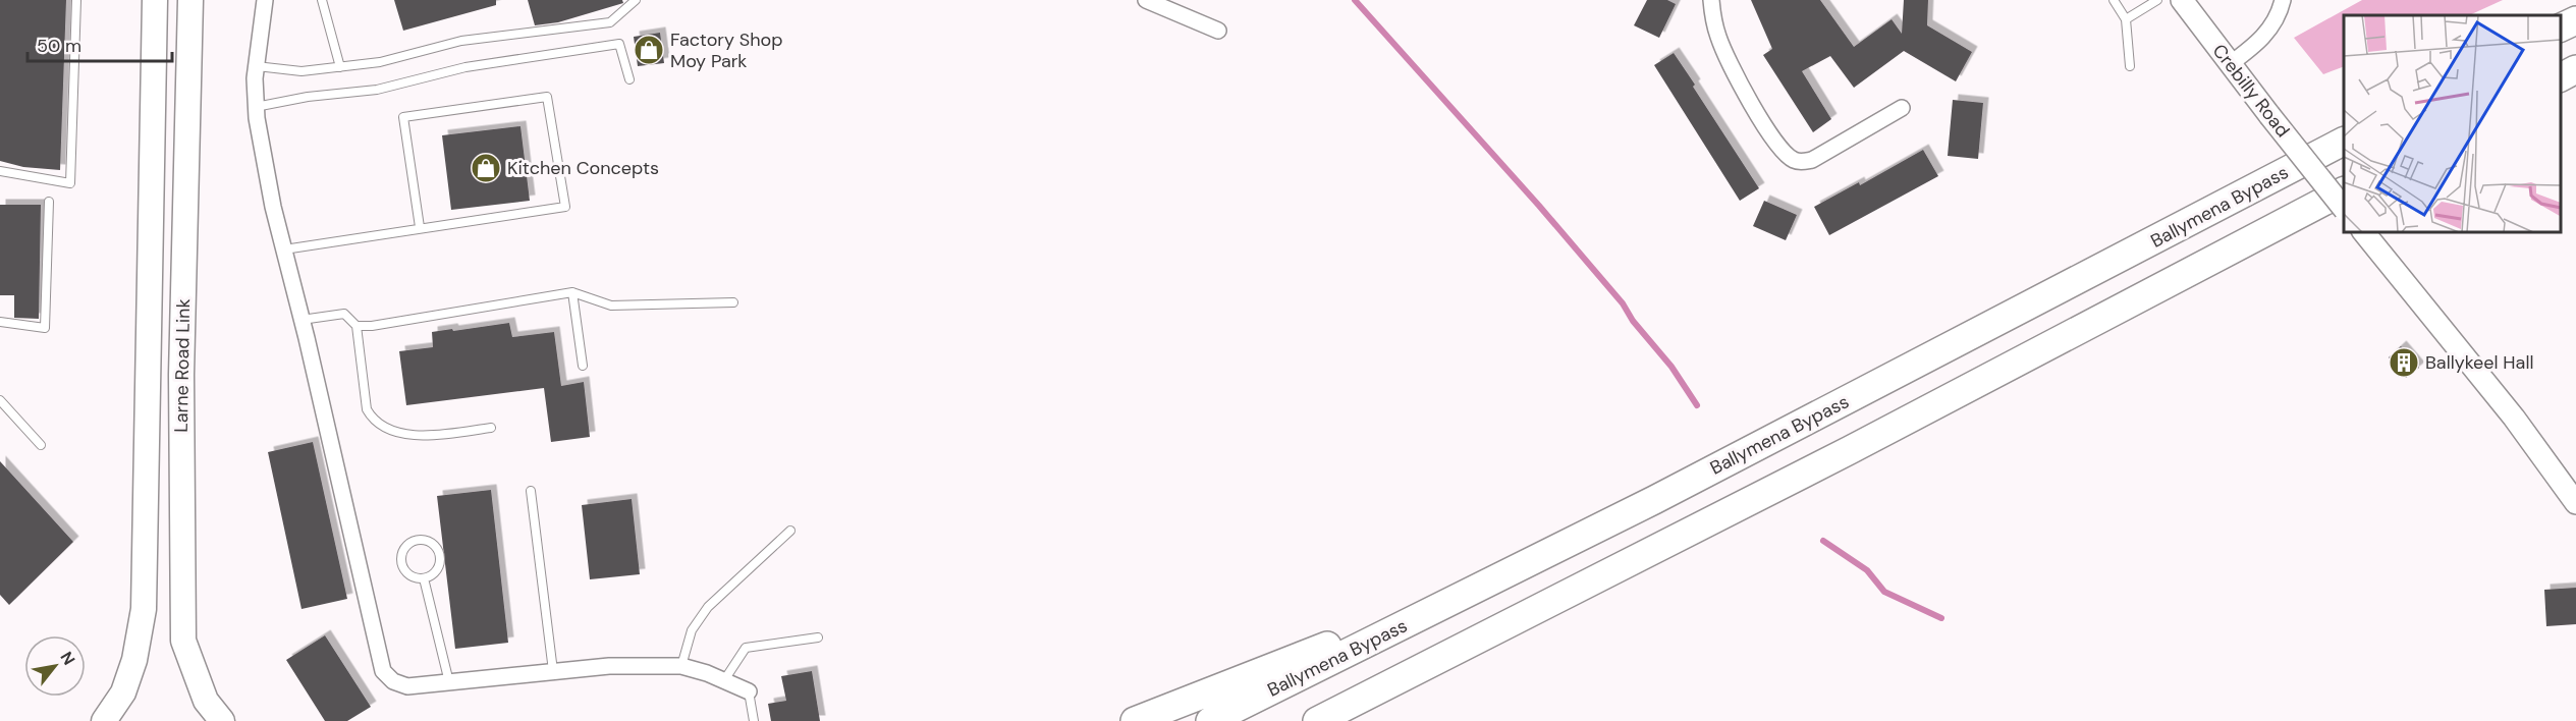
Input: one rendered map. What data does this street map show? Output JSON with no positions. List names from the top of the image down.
{
  "streets": {
    "highway": ["Ballymena Bypass"],
    "main road": ["Larne Road Link"],
    "street": ["Crebilly Road"]
  },
  "places": {
    "shop": ["Factory Shop Moy Park", "Kitchen Concepts"],
    "building": ["Ballykeel Hall"]
  },
  "scale_bar": "50 m",
  "north": "top right"
}
